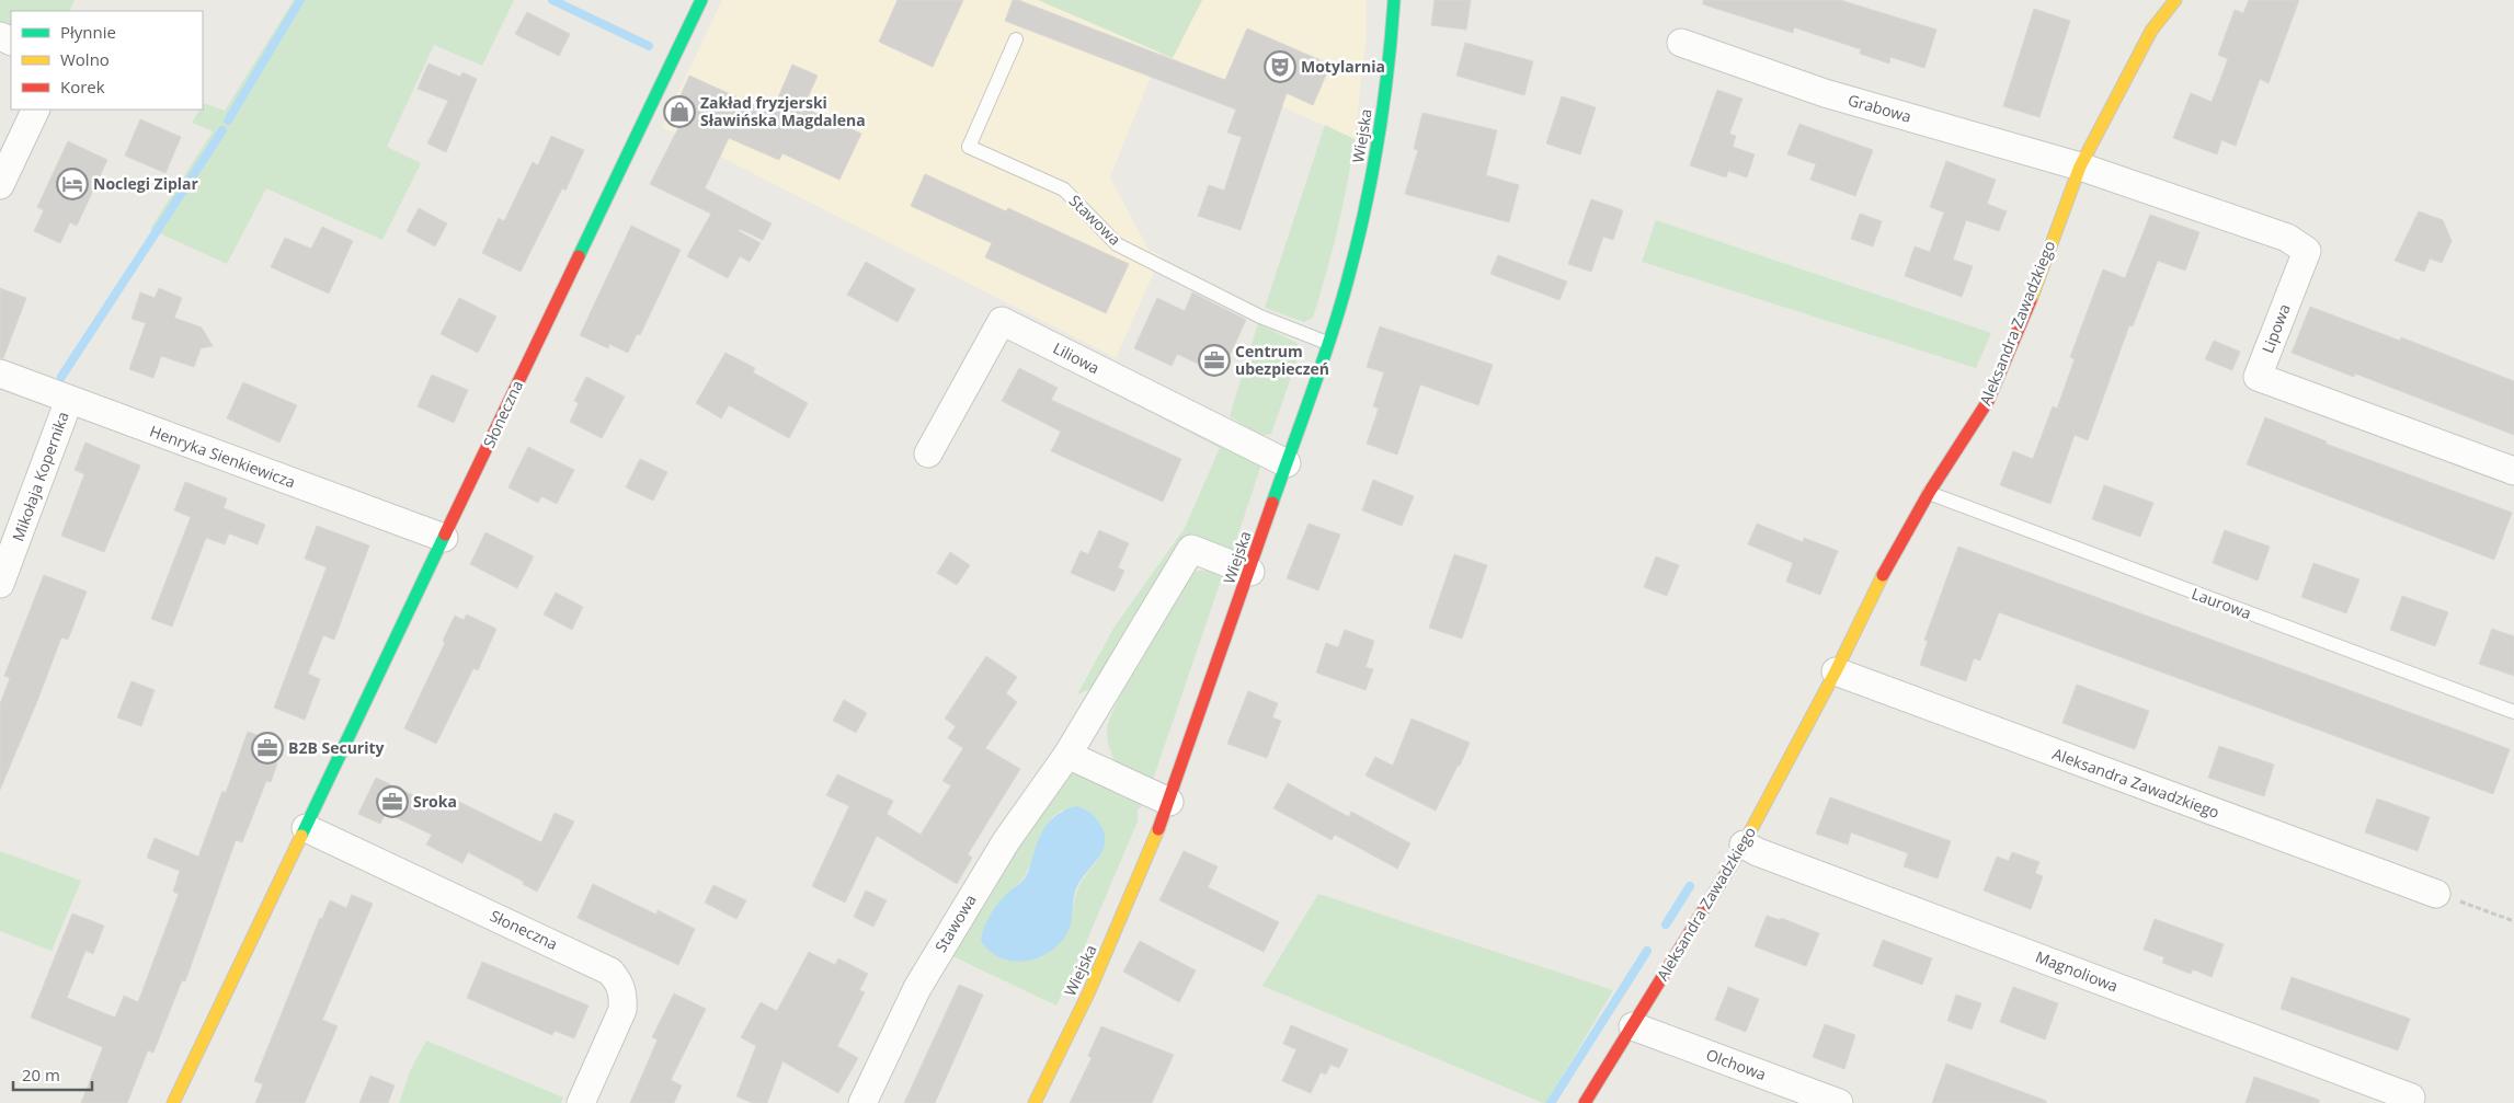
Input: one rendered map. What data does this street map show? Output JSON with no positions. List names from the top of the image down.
{
  "streets": {
    "street": [
      "Grabowa",
      "Wiejska",
      "Stawowa",
      "Aleksandra Zawadzkiego",
      "Lipowa",
      "Liliowa",
      "Słoneczna",
      "Henryka Sienkiewicza",
      "Mikołaja Kopernika",
      "Magnoliowa",
      "Olchowa"
    ],
    "lane": ["Laurowa"]
  },
  "crossings": [
    ["Grabowa", "Aleksandra Zawadzkiego"],
    ["Grabowa", "Lipowa"],
    ["Wiejska", "Stawowa"],
    ["Wiejska", "Liliowa"],
    ["Aleksandra Zawadzkiego", "Lipowa"],
    ["Aleksandra Zawadzkiego", "Laurowa"],
    ["Aleksandra Zawadzkiego", "Magnoliowa"],
    ["Aleksandra Zawadzkiego", "Olchowa"],
    ["Słoneczna", "Henryka Sienkiewicza"],
    ["Henryka Sienkiewicza", "Mikołaja Kopernika"]
  ],
  "places": {
    "theatre": ["Motylarnia"],
    "shop": ["Zakład fryzjerski Sławińska Magdalena"],
    "hotel": ["Noclegi Ziplar"],
    "office": ["Centrum ubezpieczeń", "B2B Security", "Sroka"]
  },
  "legend": ["Płynnie", "Wolno", "Korek"],
  "scale_bar": "20 m"
}
